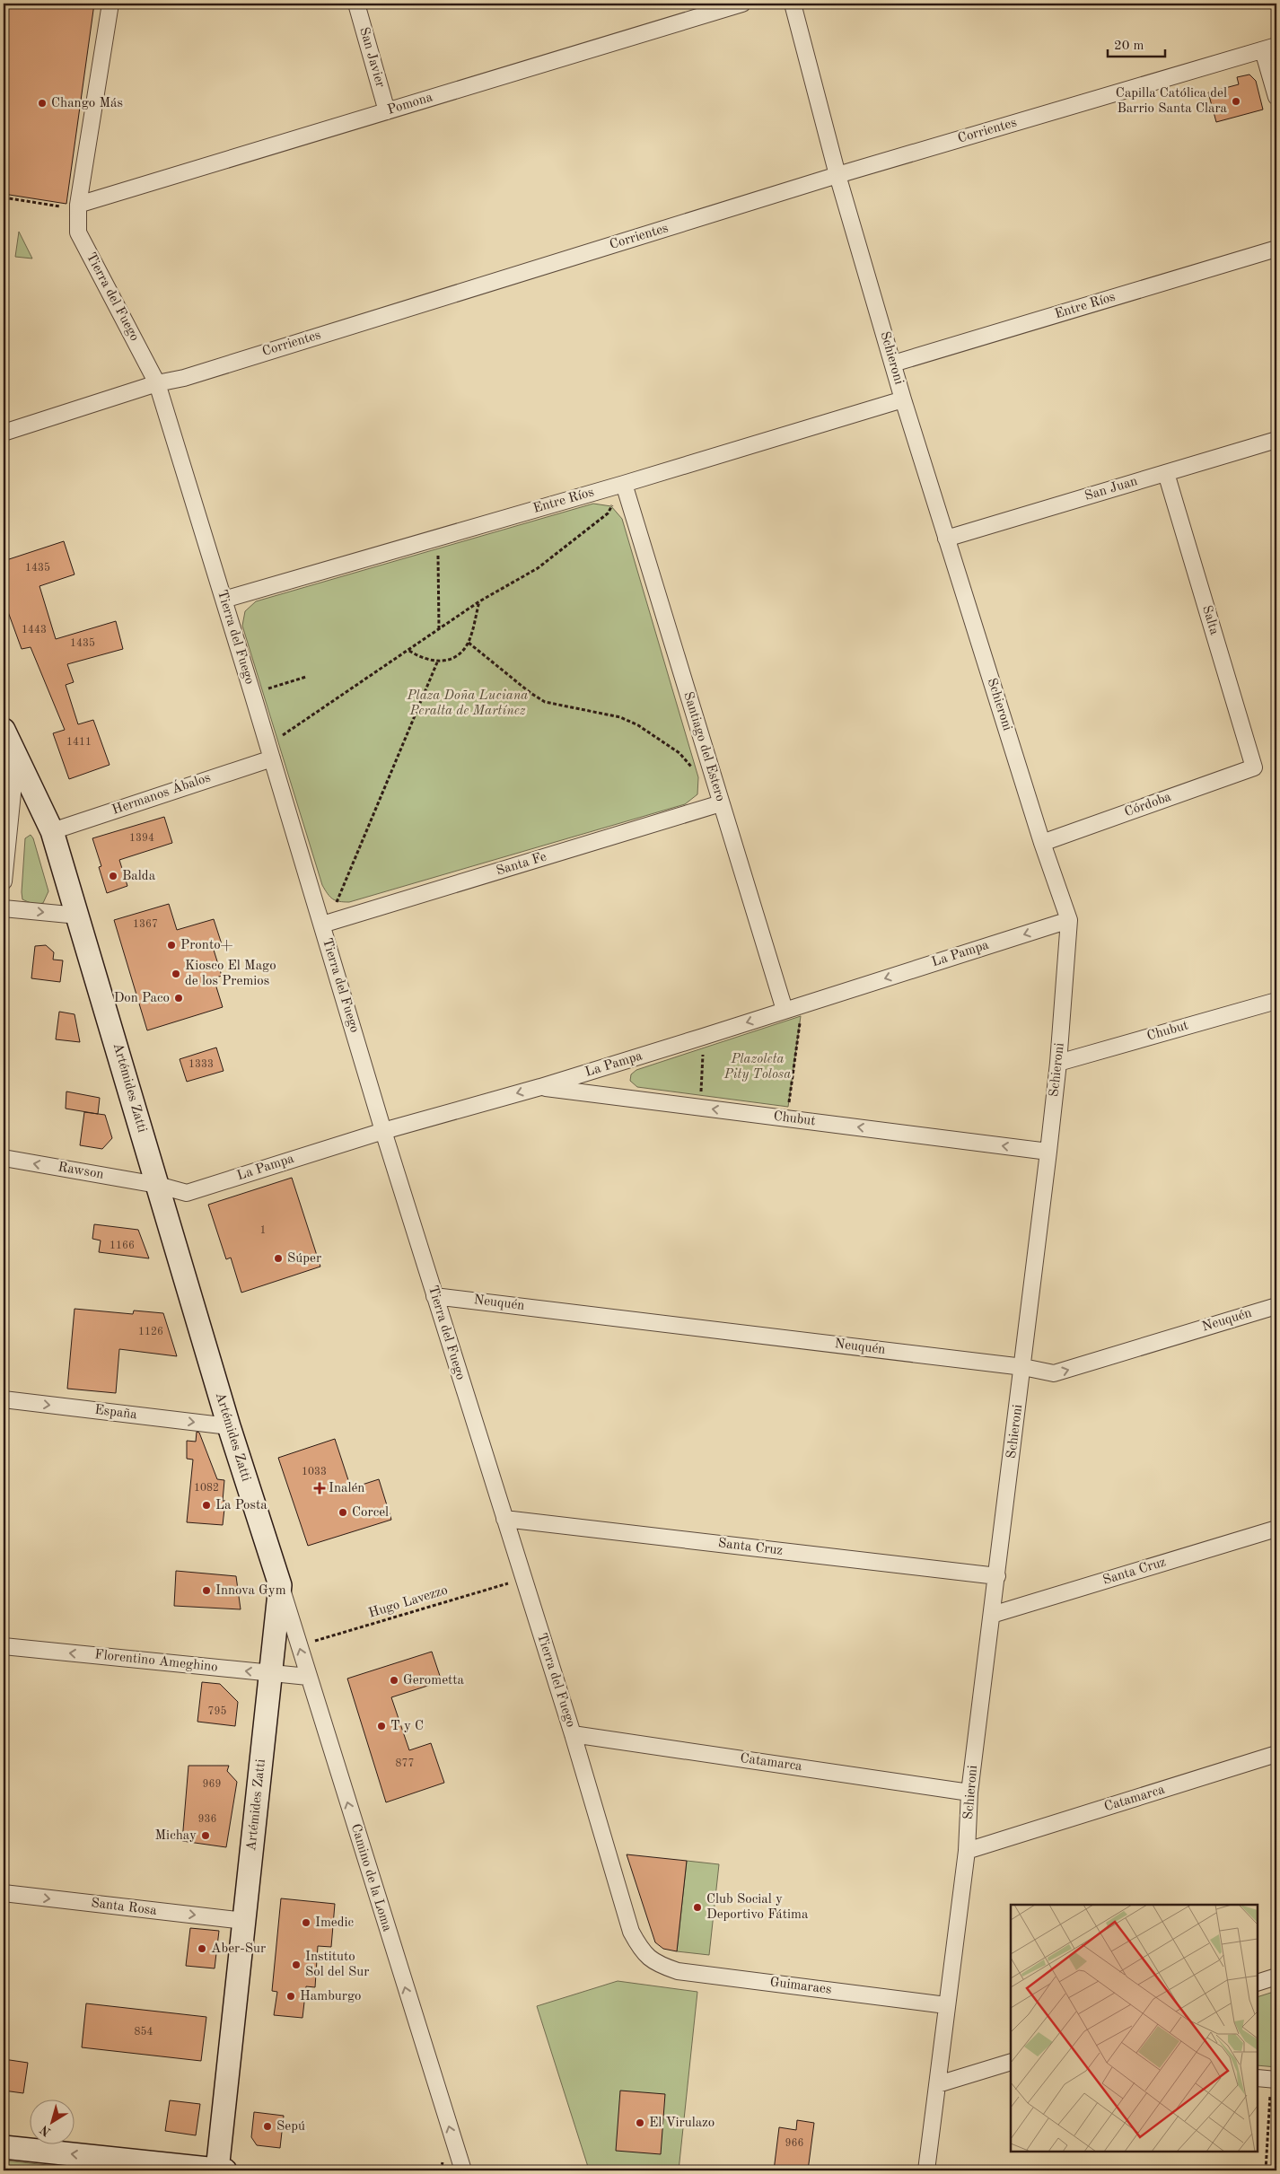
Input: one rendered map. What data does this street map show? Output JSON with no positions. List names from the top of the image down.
{
  "streets": {
    "main road": ["Artémides Zatti"],
    "street": [
      "San Javier",
      "Pomona",
      "Corrientes",
      "Tierra del Fuego",
      "Entre Ríos",
      "Schieroni",
      "San Juan",
      "Salta",
      "Santiago del Estero",
      "Hermanos Ábalos",
      "Córdoba",
      "Santa Fe",
      "La Pampa",
      "Chubut",
      "Rawson",
      "Neuquén",
      "España",
      "Santa Cruz",
      "Florentino Ameghino",
      "Catamarca",
      "Camino de la Loma",
      "Santa Rosa",
      "Guimaraes"
    ],
    "path": ["Hugo Lavezzo"]
  },
  "crossings": [
    ["San Javier", "Pomona"],
    ["Pomona", "Tierra del Fuego"],
    ["Corrientes", "Tierra del Fuego"],
    ["Corrientes", "Schieroni"],
    ["Tierra del Fuego", "Entre Ríos"],
    ["Tierra del Fuego", "Hermanos Ábalos"],
    ["Tierra del Fuego", "Santa Fe"],
    ["Tierra del Fuego", "La Pampa"],
    ["Tierra del Fuego", "Neuquén"],
    ["Tierra del Fuego", "Santa Cruz"],
    ["Tierra del Fuego", "Hugo Lavezzo"],
    ["Tierra del Fuego", "Catamarca"],
    ["Tierra del Fuego", "Guimaraes"],
    ["Entre Ríos", "Schieroni"],
    ["Entre Ríos", "Santiago del Estero"],
    ["Schieroni", "San Juan"],
    ["Schieroni", "Córdoba"],
    ["Schieroni", "La Pampa"],
    ["Schieroni", "Chubut"],
    ["Schieroni", "Neuquén"],
    ["Schieroni", "Santa Cruz"],
    ["Schieroni", "Catamarca"],
    ["Schieroni", "Guimaraes"],
    ["San Juan", "Salta"],
    ["Salta", "Córdoba"],
    ["Santiago del Estero", "Santa Fe"],
    ["Santiago del Estero", "La Pampa"],
    ["Hermanos Ábalos", "Artémides Zatti"],
    ["La Pampa", "Chubut"],
    ["La Pampa", "Artémides Zatti"],
    ["La Pampa", "Rawson"],
    ["Artémides Zatti", "Rawson"],
    ["Artémides Zatti", "España"],
    ["Artémides Zatti", "Florentino Ameghino"],
    ["Artémides Zatti", "Camino de la Loma"],
    ["Artémides Zatti", "Santa Rosa"],
    ["Hugo Lavezzo", "Camino de la Loma"],
    ["Florentino Ameghino", "Camino de la Loma"]
  ],
  "one_way": [
    "La Pampa",
    "Chubut",
    "Rawson",
    "España",
    "Florentino Ameghino",
    "Camino de la Loma",
    "Santa Rosa"
  ],
  "parks": ["Plaza Doña Luciana Peralta de Martínez", "Plazoleta Pity Tolosa"],
  "places": {
    "other": [
      "Capilla Católica del Barrio Santa Clara",
      "Chango Más",
      "Balda",
      "Pronto+",
      "Kiosco El Mago de los Premios",
      "Don Paco",
      "Súper",
      "La Posta",
      "Corcel",
      "Innova Gym",
      "Gerometta",
      "T y C",
      "Michay",
      "Club Social y Deportivo Fátima",
      "Imedic",
      "Aber-Sur",
      "Instituto Sol del Sur",
      "Hamburgo",
      "El Virulazo",
      "Sepú"
    ],
    "health": ["Inalén"]
  },
  "house_numbers": [
    "1435",
    "1443",
    "1435",
    "1411",
    "1394",
    "1367",
    "1333",
    "1",
    "1166",
    "1126",
    "1033",
    "1082",
    "795",
    "877",
    "969",
    "936",
    "854",
    "966"
  ],
  "scale_bar": "20 m",
  "north": "bottom left"
}
